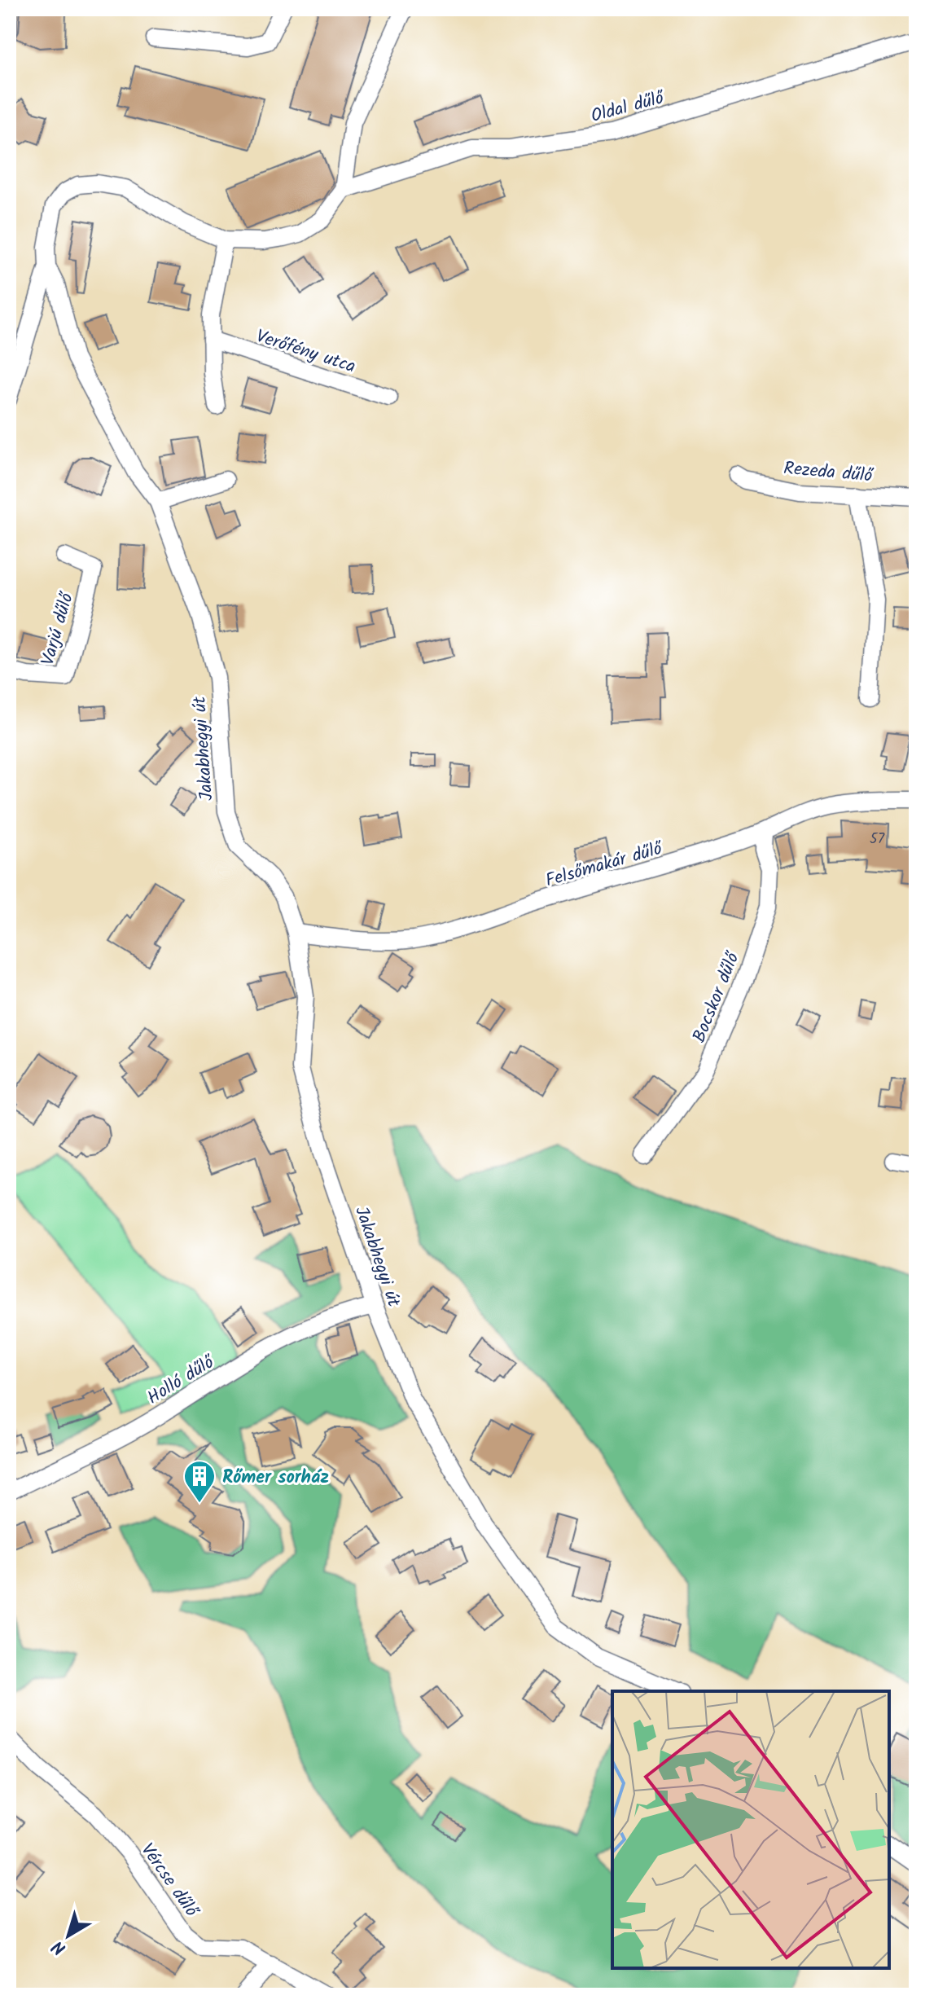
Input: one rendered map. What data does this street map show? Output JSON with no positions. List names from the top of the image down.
{
  "streets": {
    "street": [
      "Oldal dűlő",
      "Verőfény utca",
      "Rezeda dűlő",
      "Varjú dűlő",
      "Jakabhegyi út",
      "Felsőmakár dűlő",
      "Bocskor dűlő",
      "Holló dűlő",
      "Vércse dűlő"
    ]
  },
  "crossings": [
    ["Oldal dűlő", "Jakabhegyi út"],
    ["Jakabhegyi út", "Felsőmakár dűlő"],
    ["Jakabhegyi út", "Holló dűlő"],
    ["Felsőmakár dűlő", "Bocskor dűlő"]
  ],
  "places": {
    "building": ["Rőmer sorház"]
  },
  "house_numbers": ["57"],
  "north": "bottom left"
}
